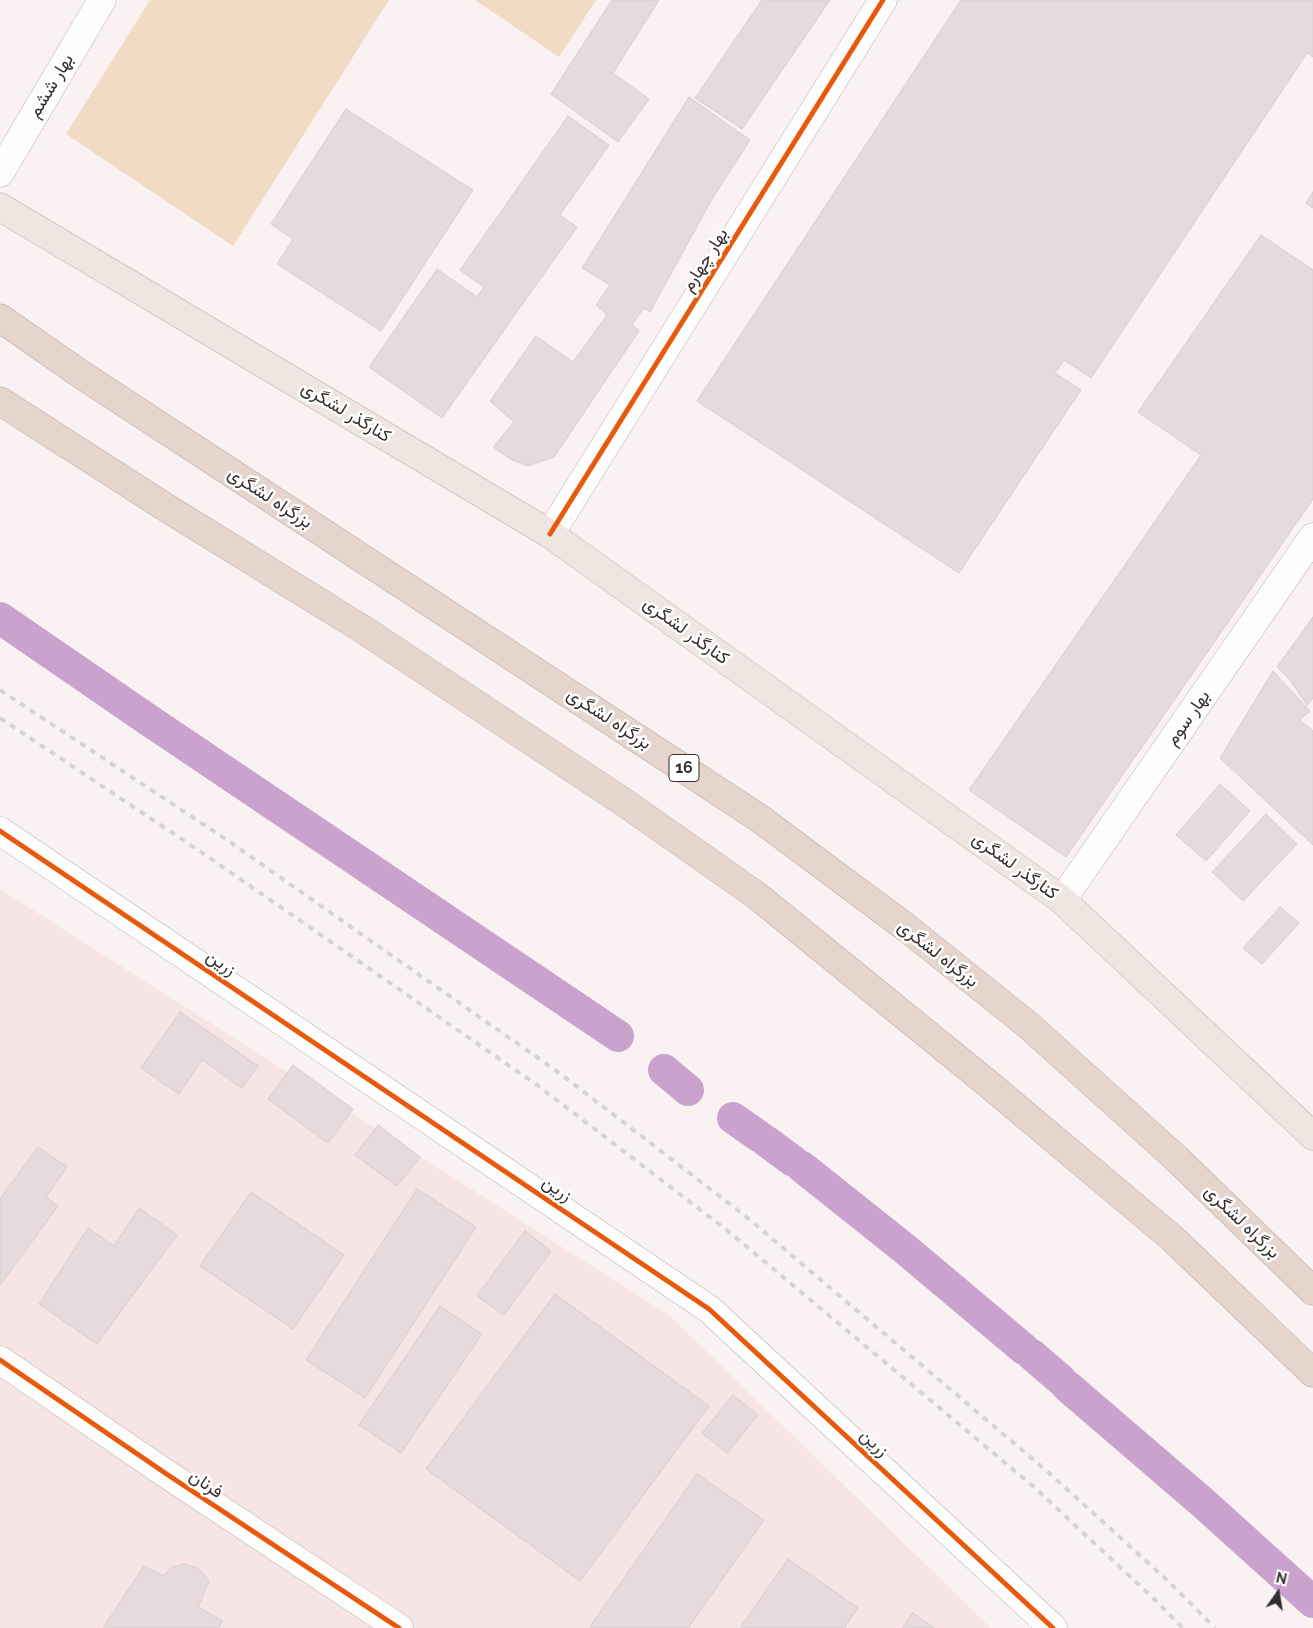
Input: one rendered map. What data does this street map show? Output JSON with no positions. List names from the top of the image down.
{
  "streets": {
    "highway": ["بزرگراه لشگری", "16"],
    "main road": ["کنارگذر لشگری"],
    "street": [
      "بهار ششم",
      "بهار چهارم",
      "بهار سوم",
      "زرین",
      "فرنان"
    ]
  },
  "crossings": [
    ["بهار چهارم", "کنارگذر لشگری"],
    ["کنارگذر لشگری", "بهار سوم"]
  ],
  "north": "top"
}
